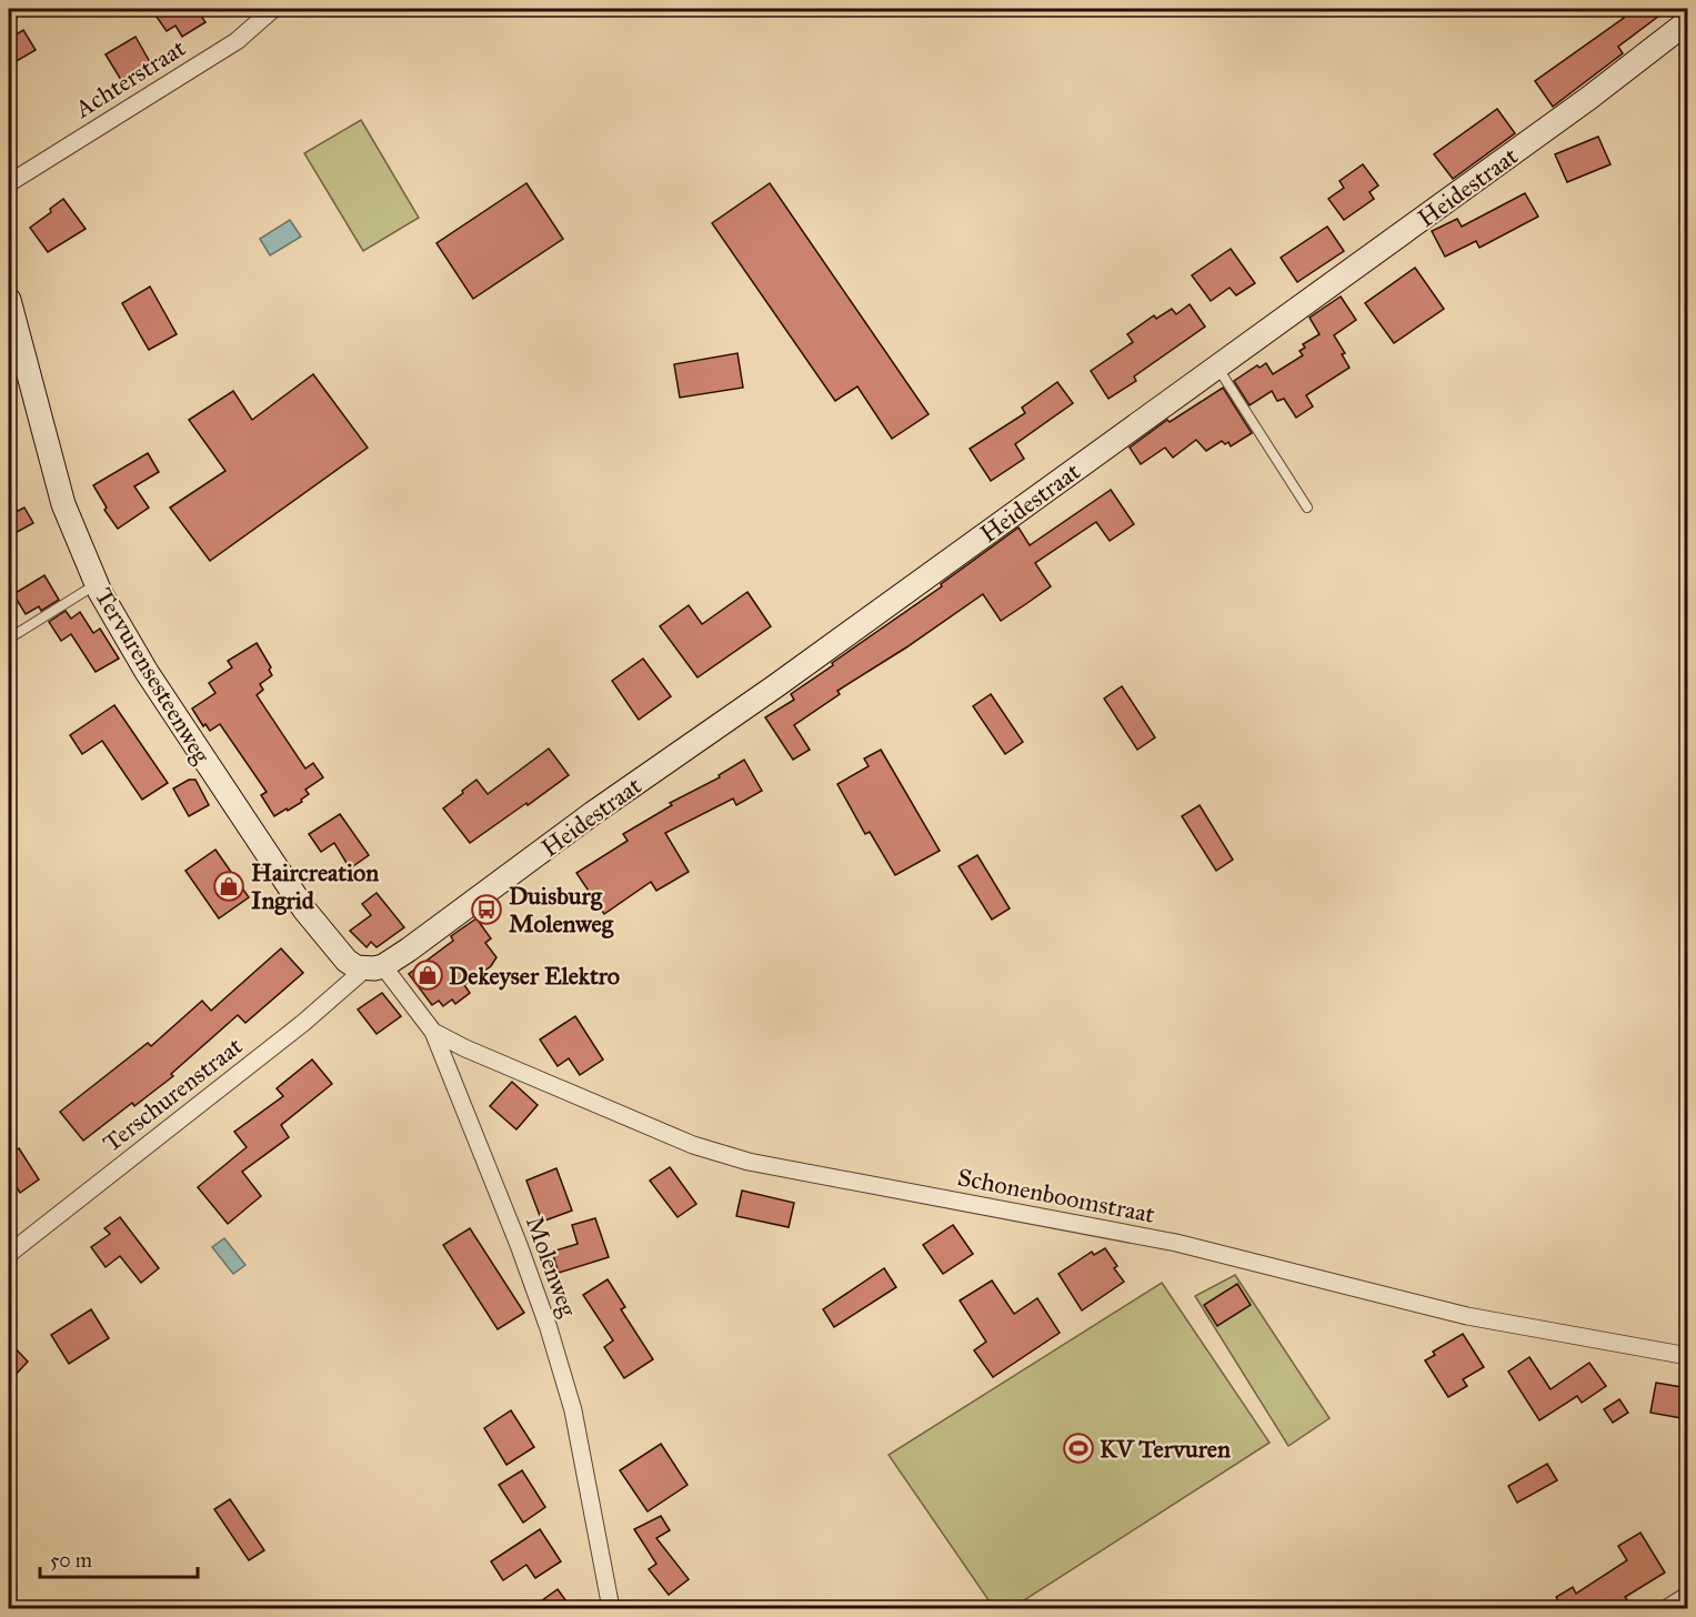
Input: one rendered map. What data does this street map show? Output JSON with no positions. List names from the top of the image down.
{
  "streets": {
    "street": [
      "Achterstraat",
      "Heidestraat",
      "Tervurensesteenweg",
      "Terschurenstraat",
      "Schonenboomstraat",
      "Molenweg"
    ]
  },
  "crossings": [
    ["Heidestraat", "Tervurensesteenweg"],
    ["Heidestraat", "Terschurenstraat"],
    ["Heidestraat", "Molenweg"],
    ["Tervurensesteenweg", "Terschurenstraat"],
    ["Tervurensesteenweg", "Molenweg"],
    ["Terschurenstraat", "Molenweg"],
    ["Schonenboomstraat", "Molenweg"]
  ],
  "places": {
    "shop": ["Haircreation Ingrid", "Dekeyser Elektro"],
    "bus stop": ["Duisburg Molenweg"],
    "sports": ["KV Tervuren"]
  },
  "scale_bar": "50 m"
}
